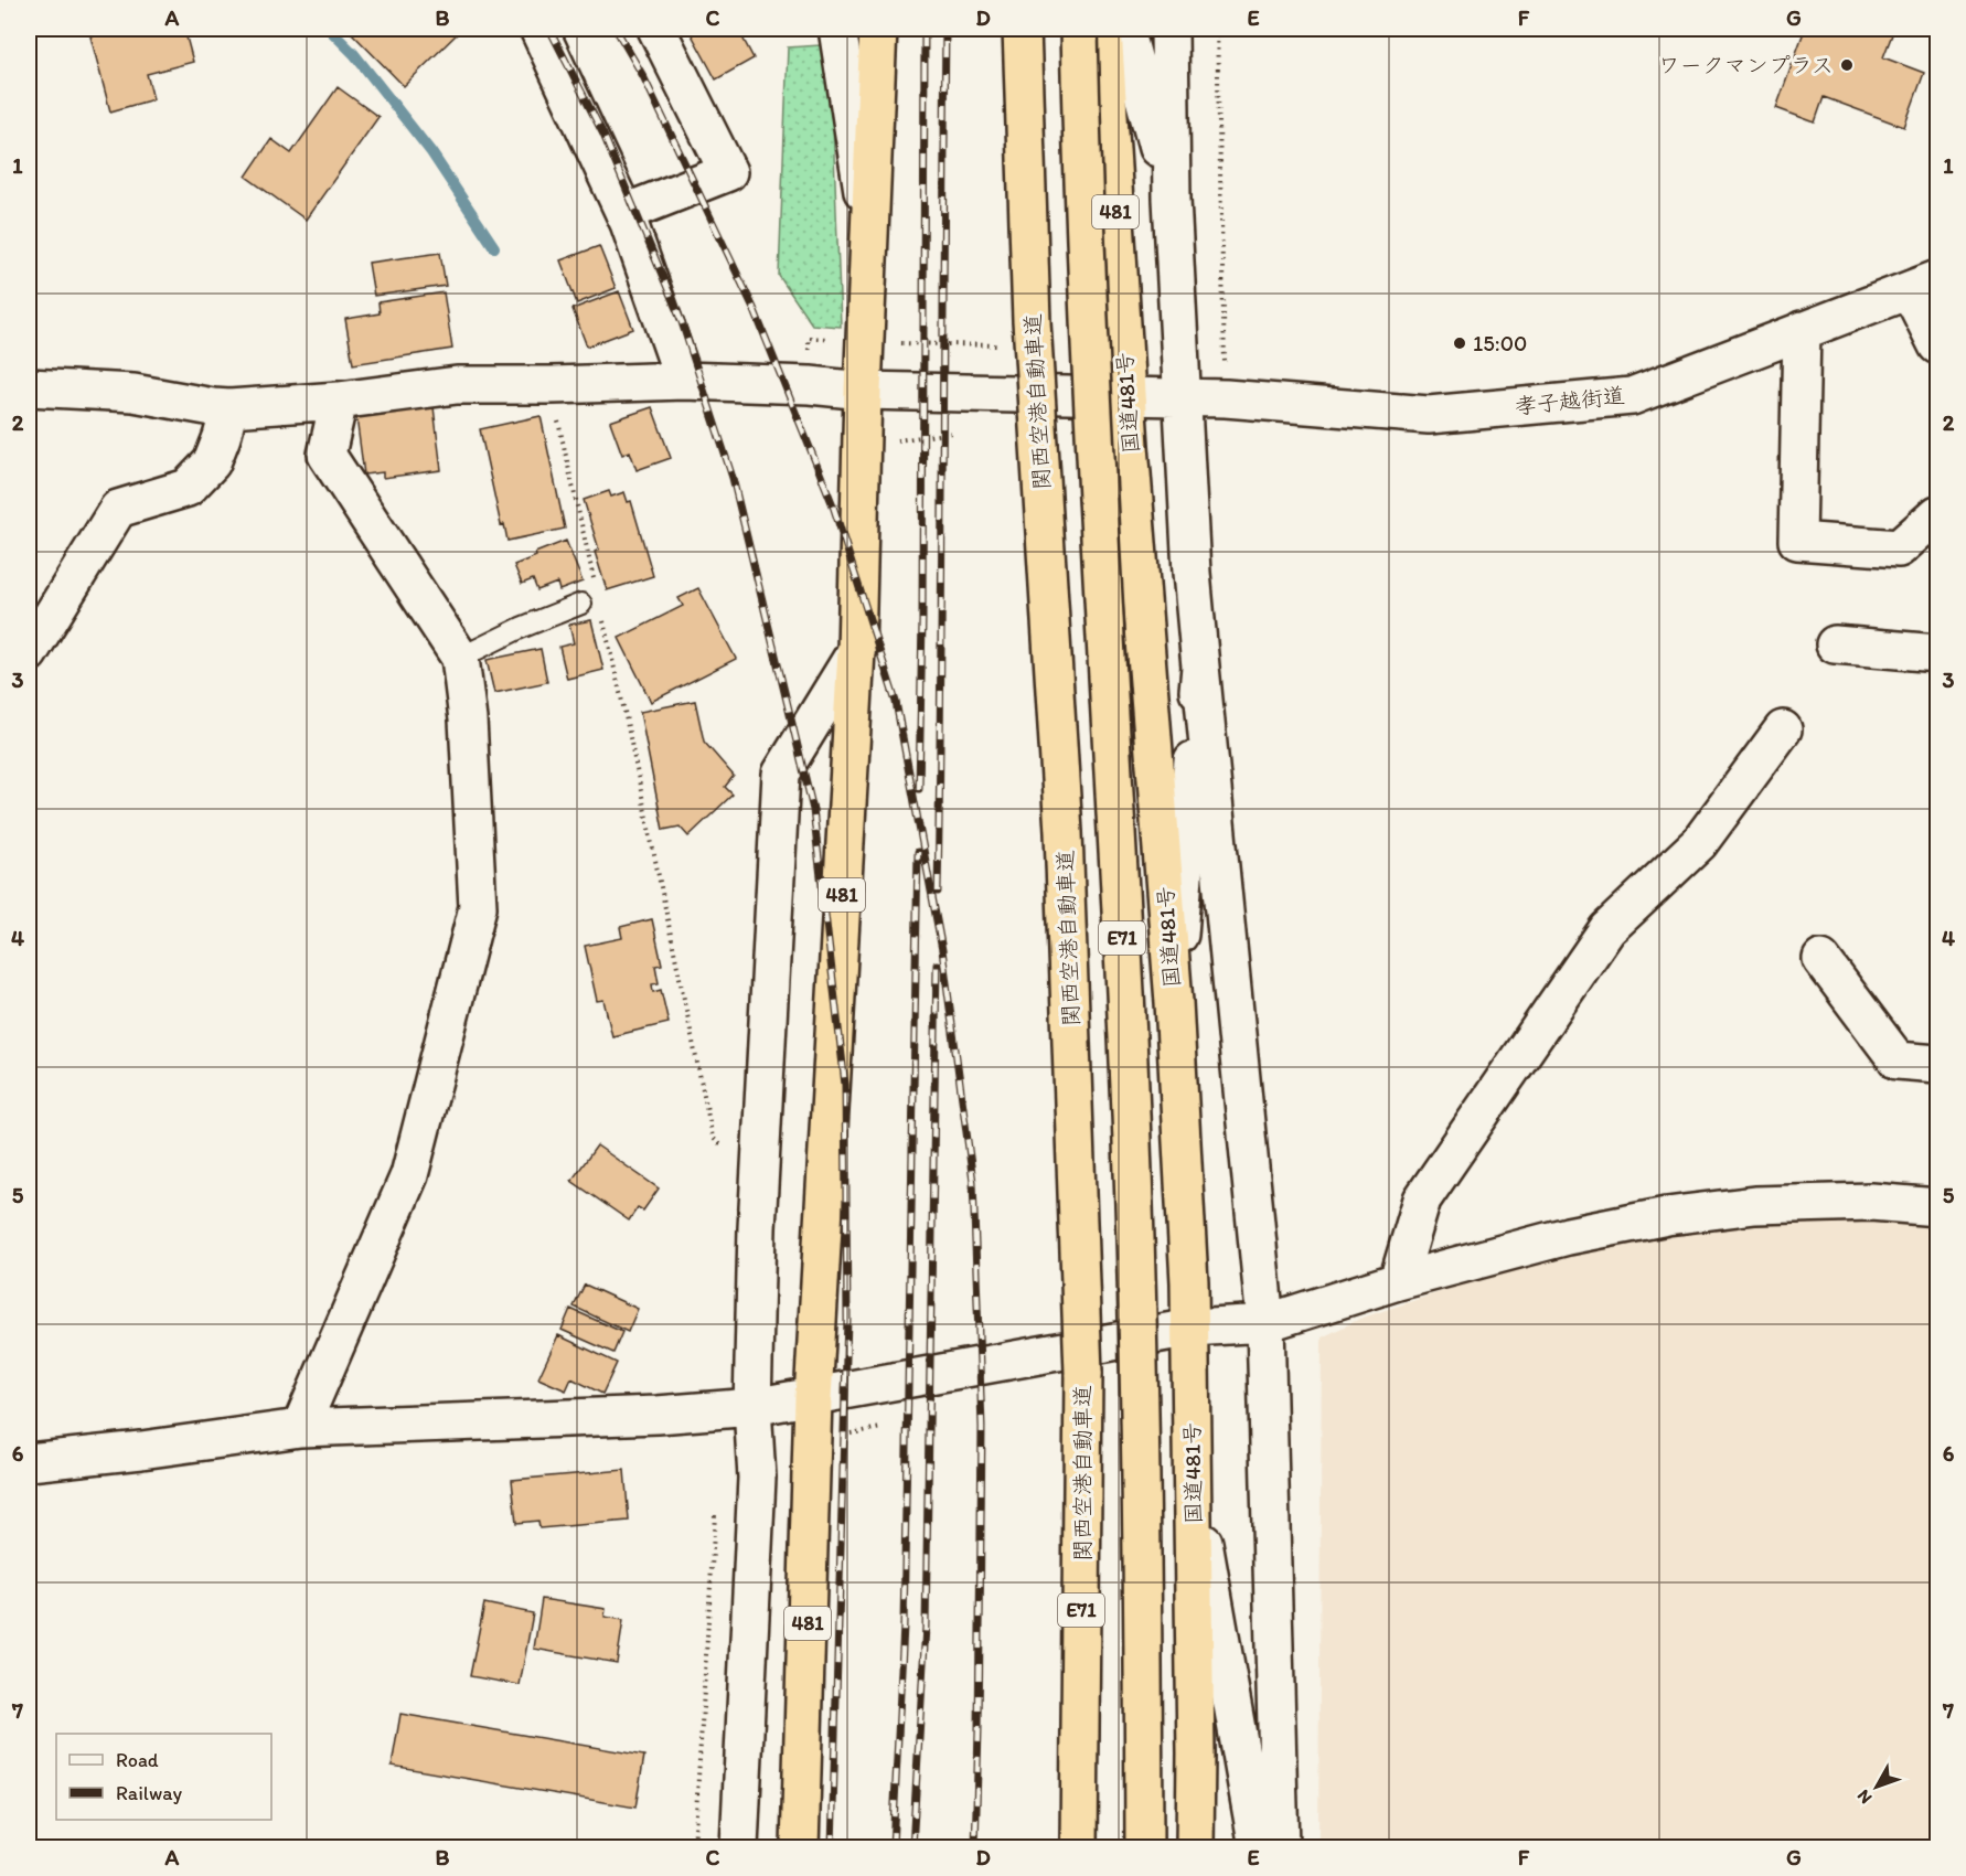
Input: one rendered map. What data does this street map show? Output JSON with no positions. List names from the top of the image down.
{
  "streets": {
    "highway": [
      "481",
      "関西空港自動車道",
      "国道481号",
      "E71"
    ],
    "street": ["孝子越街道"]
  },
  "crossings": [
    ["481", "孝子越街道"],
    ["孝子越街道", "国道481号"]
  ],
  "places": ["ワークマンプラス", "15:00"],
  "legend": ["Road", "Railway"],
  "north": "bottom left",
  "grid": {
    "columns": [
      "A",
      "B",
      "C",
      "D",
      "E",
      "F",
      "G"
    ],
    "rows": [
      "1",
      "2",
      "3",
      "4",
      "5",
      "6",
      "7"
    ]
  }
}
